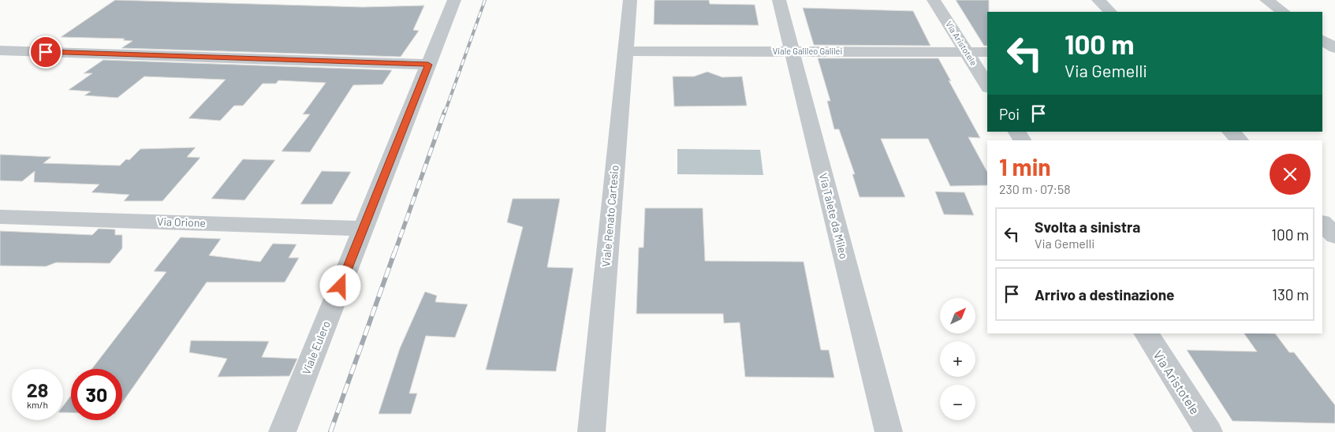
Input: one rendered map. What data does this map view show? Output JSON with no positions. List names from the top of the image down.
{
  "streets": {
    "street": [
      "Via Aristotele",
      "Viale Galileo Galilei",
      "Viale Renato Cartesio",
      "Via Talete da Mileo",
      "Via Orione",
      "Viale Eulero"
    ]
  },
  "crossings": [
    ["Via Aristotele", "Viale Galileo Galilei"],
    ["Viale Galileo Galilei", "Viale Renato Cartesio"],
    ["Viale Galileo Galilei", "Via Talete da Mileo"],
    ["Via Orione", "Viale Eulero"]
  ],
  "north": "top right",
  "page": {
    "turn": ["100 m", "Via Gemelli"],
    "then": "Poi",
    "heading": ["1 min", "230 m · 07:58"],
    "list": [
      {
        "name": "Svolta a sinistra",
        "note": "Via Gemelli",
        "value": "100 m"
      },
      {
        "name": "Arrivo a destinazione",
        "value": "130 m"
      }
    ],
    "map_buttons": ["+", "−"],
    "speed": "28 km/h",
    "limit": "30"
  }
}
